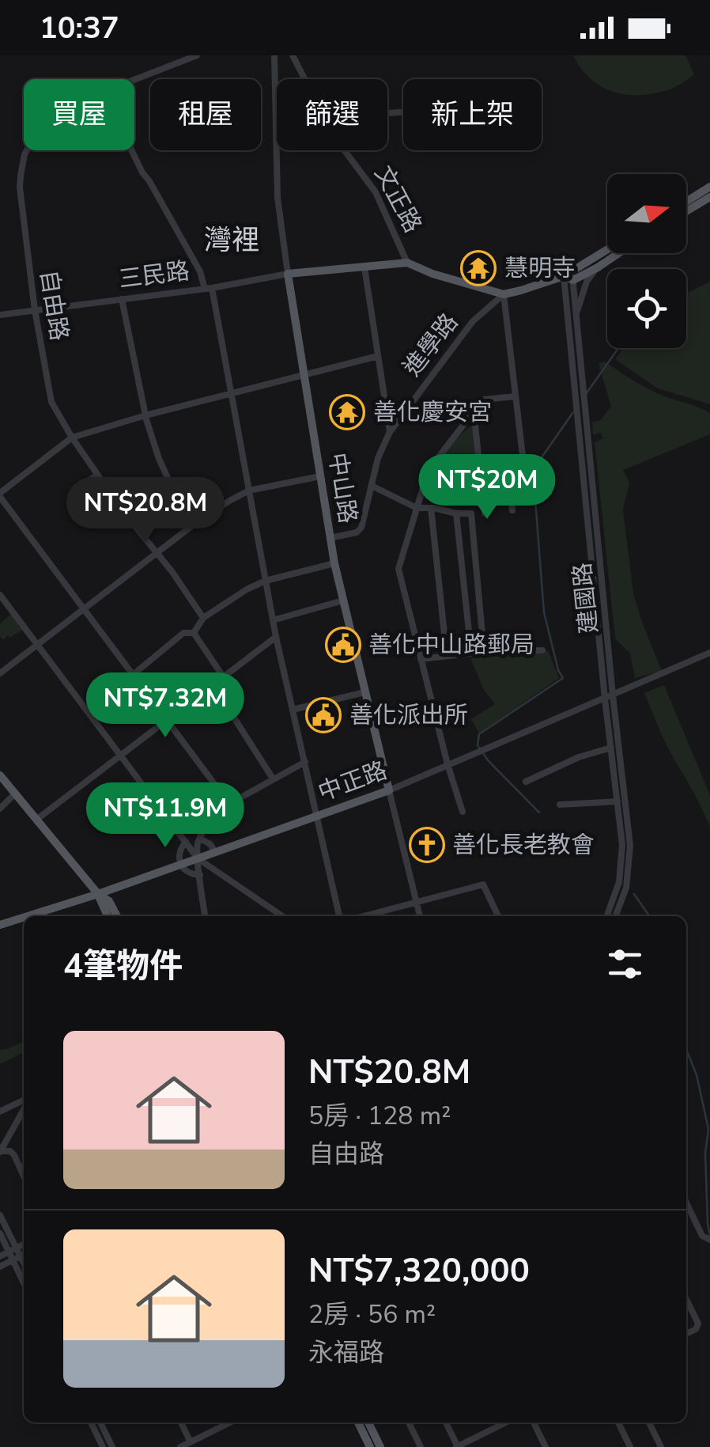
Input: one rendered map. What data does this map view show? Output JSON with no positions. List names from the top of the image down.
{
  "streets": {
    "main road": [
      "文正路",
      "三民路",
      "中山路",
      "中正路"
    ],
    "street": ["自由路", "進學路", "建國路"]
  },
  "crossings": [
    ["文正路", "三民路"],
    ["文正路", "進學路"],
    ["三民路", "自由路"],
    ["三民路", "中山路"],
    ["進學路", "中山路"],
    ["中山路", "中正路"],
    ["建國路", "中正路"]
  ],
  "districts": ["灣裡"],
  "places": {
    "temple": ["慧明寺", "善化慶安宮"],
    "public building": ["善化中山路郵局", "善化派出所"],
    "church": ["善化長老教會"]
  },
  "north": "right",
  "page": {
    "status": "10:37",
    "chip": [
      "買屋",
      "租屋",
      "篩選",
      "新上架"
    ],
    "price": [
      "NT$20M",
      "NT$20.8M",
      "NT$7.32M",
      "NT$11.9M"
    ],
    "heading": "4筆物件",
    "list": [
      {
        "name": "NT$20.8M",
        "note": "5房 · 128 m² · 自由路"
      },
      {
        "name": "NT$7,320,000",
        "note": "2房 · 56 m² · 永福路"
      }
    ]
  }
}
